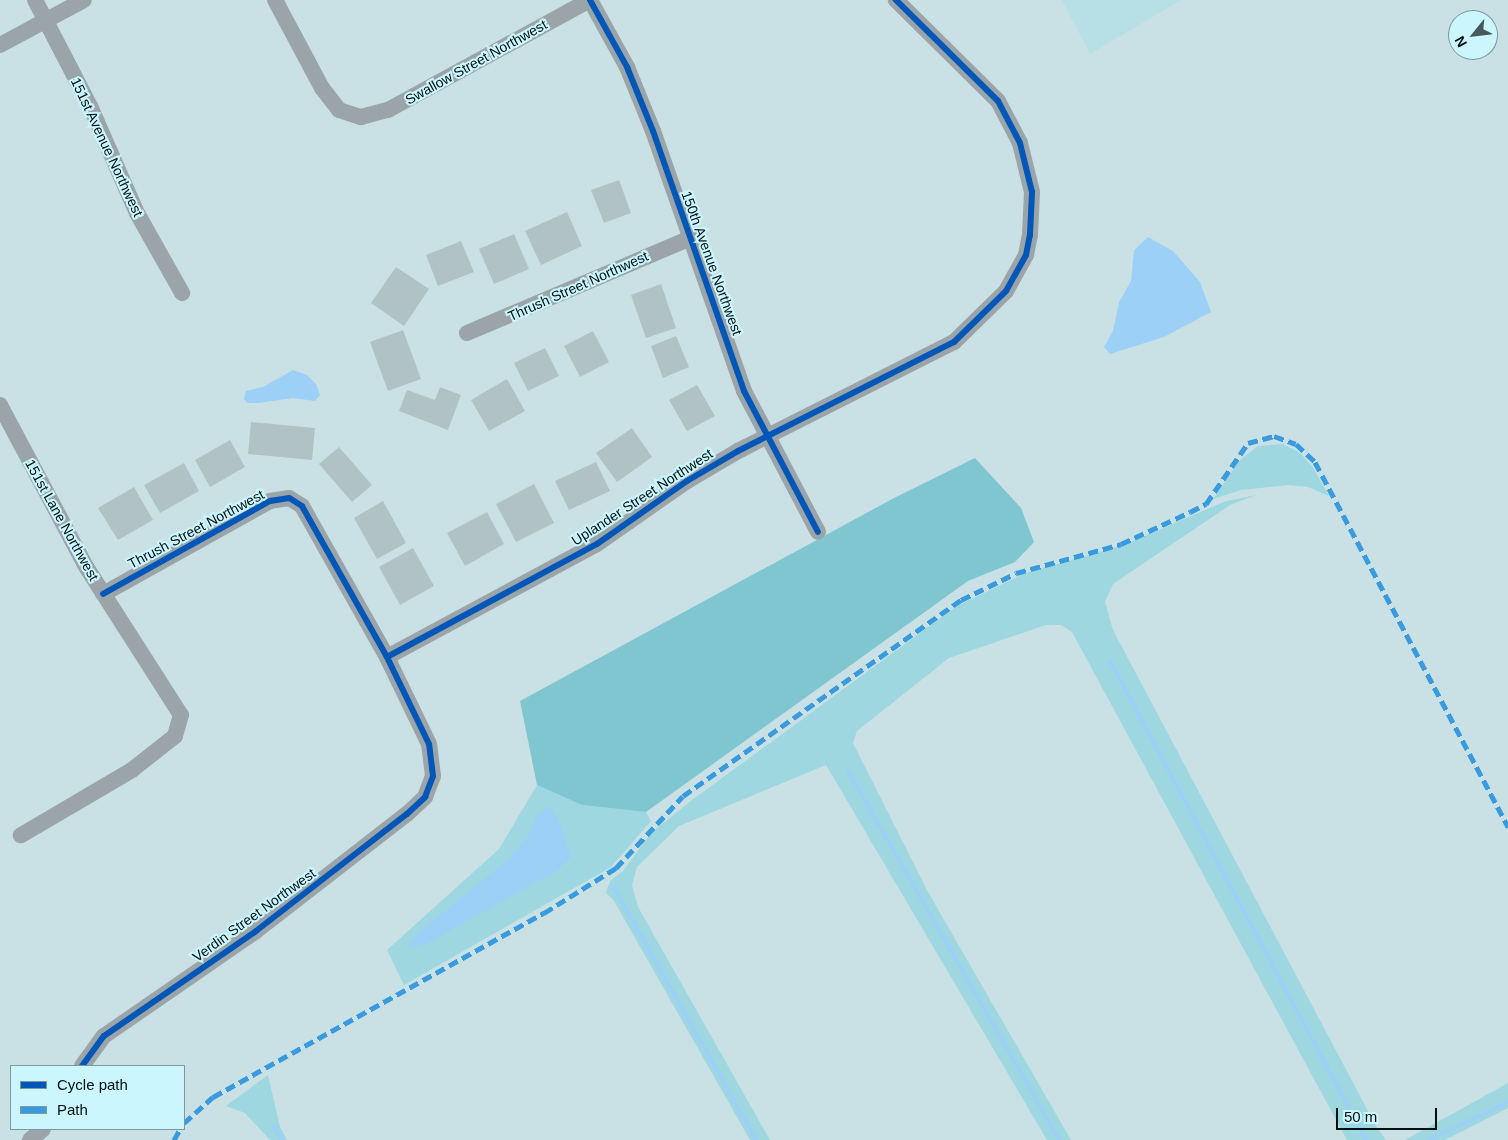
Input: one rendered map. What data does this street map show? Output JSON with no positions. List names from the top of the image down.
{
  "streets": {
    "street": [
      "Swallow Street Northwest",
      "151st Avenue Northwest",
      "150th Avenue Northwest",
      "Thrush Street Northwest",
      "Uplander Street Northwest",
      "151st Lane Northwest",
      "Verdin Street Northwest"
    ]
  },
  "crossings": [
    ["Swallow Street Northwest", "150th Avenue Northwest"],
    ["150th Avenue Northwest", "Thrush Street Northwest"],
    ["150th Avenue Northwest", "Uplander Street Northwest"],
    ["Thrush Street Northwest", "Uplander Street Northwest"],
    ["Thrush Street Northwest", "151st Lane Northwest"],
    ["Thrush Street Northwest", "Verdin Street Northwest"],
    ["Uplander Street Northwest", "Verdin Street Northwest"]
  ],
  "legend": ["Cycle path", "Path"],
  "scale_bar": "50 m",
  "north": "bottom left"
}
